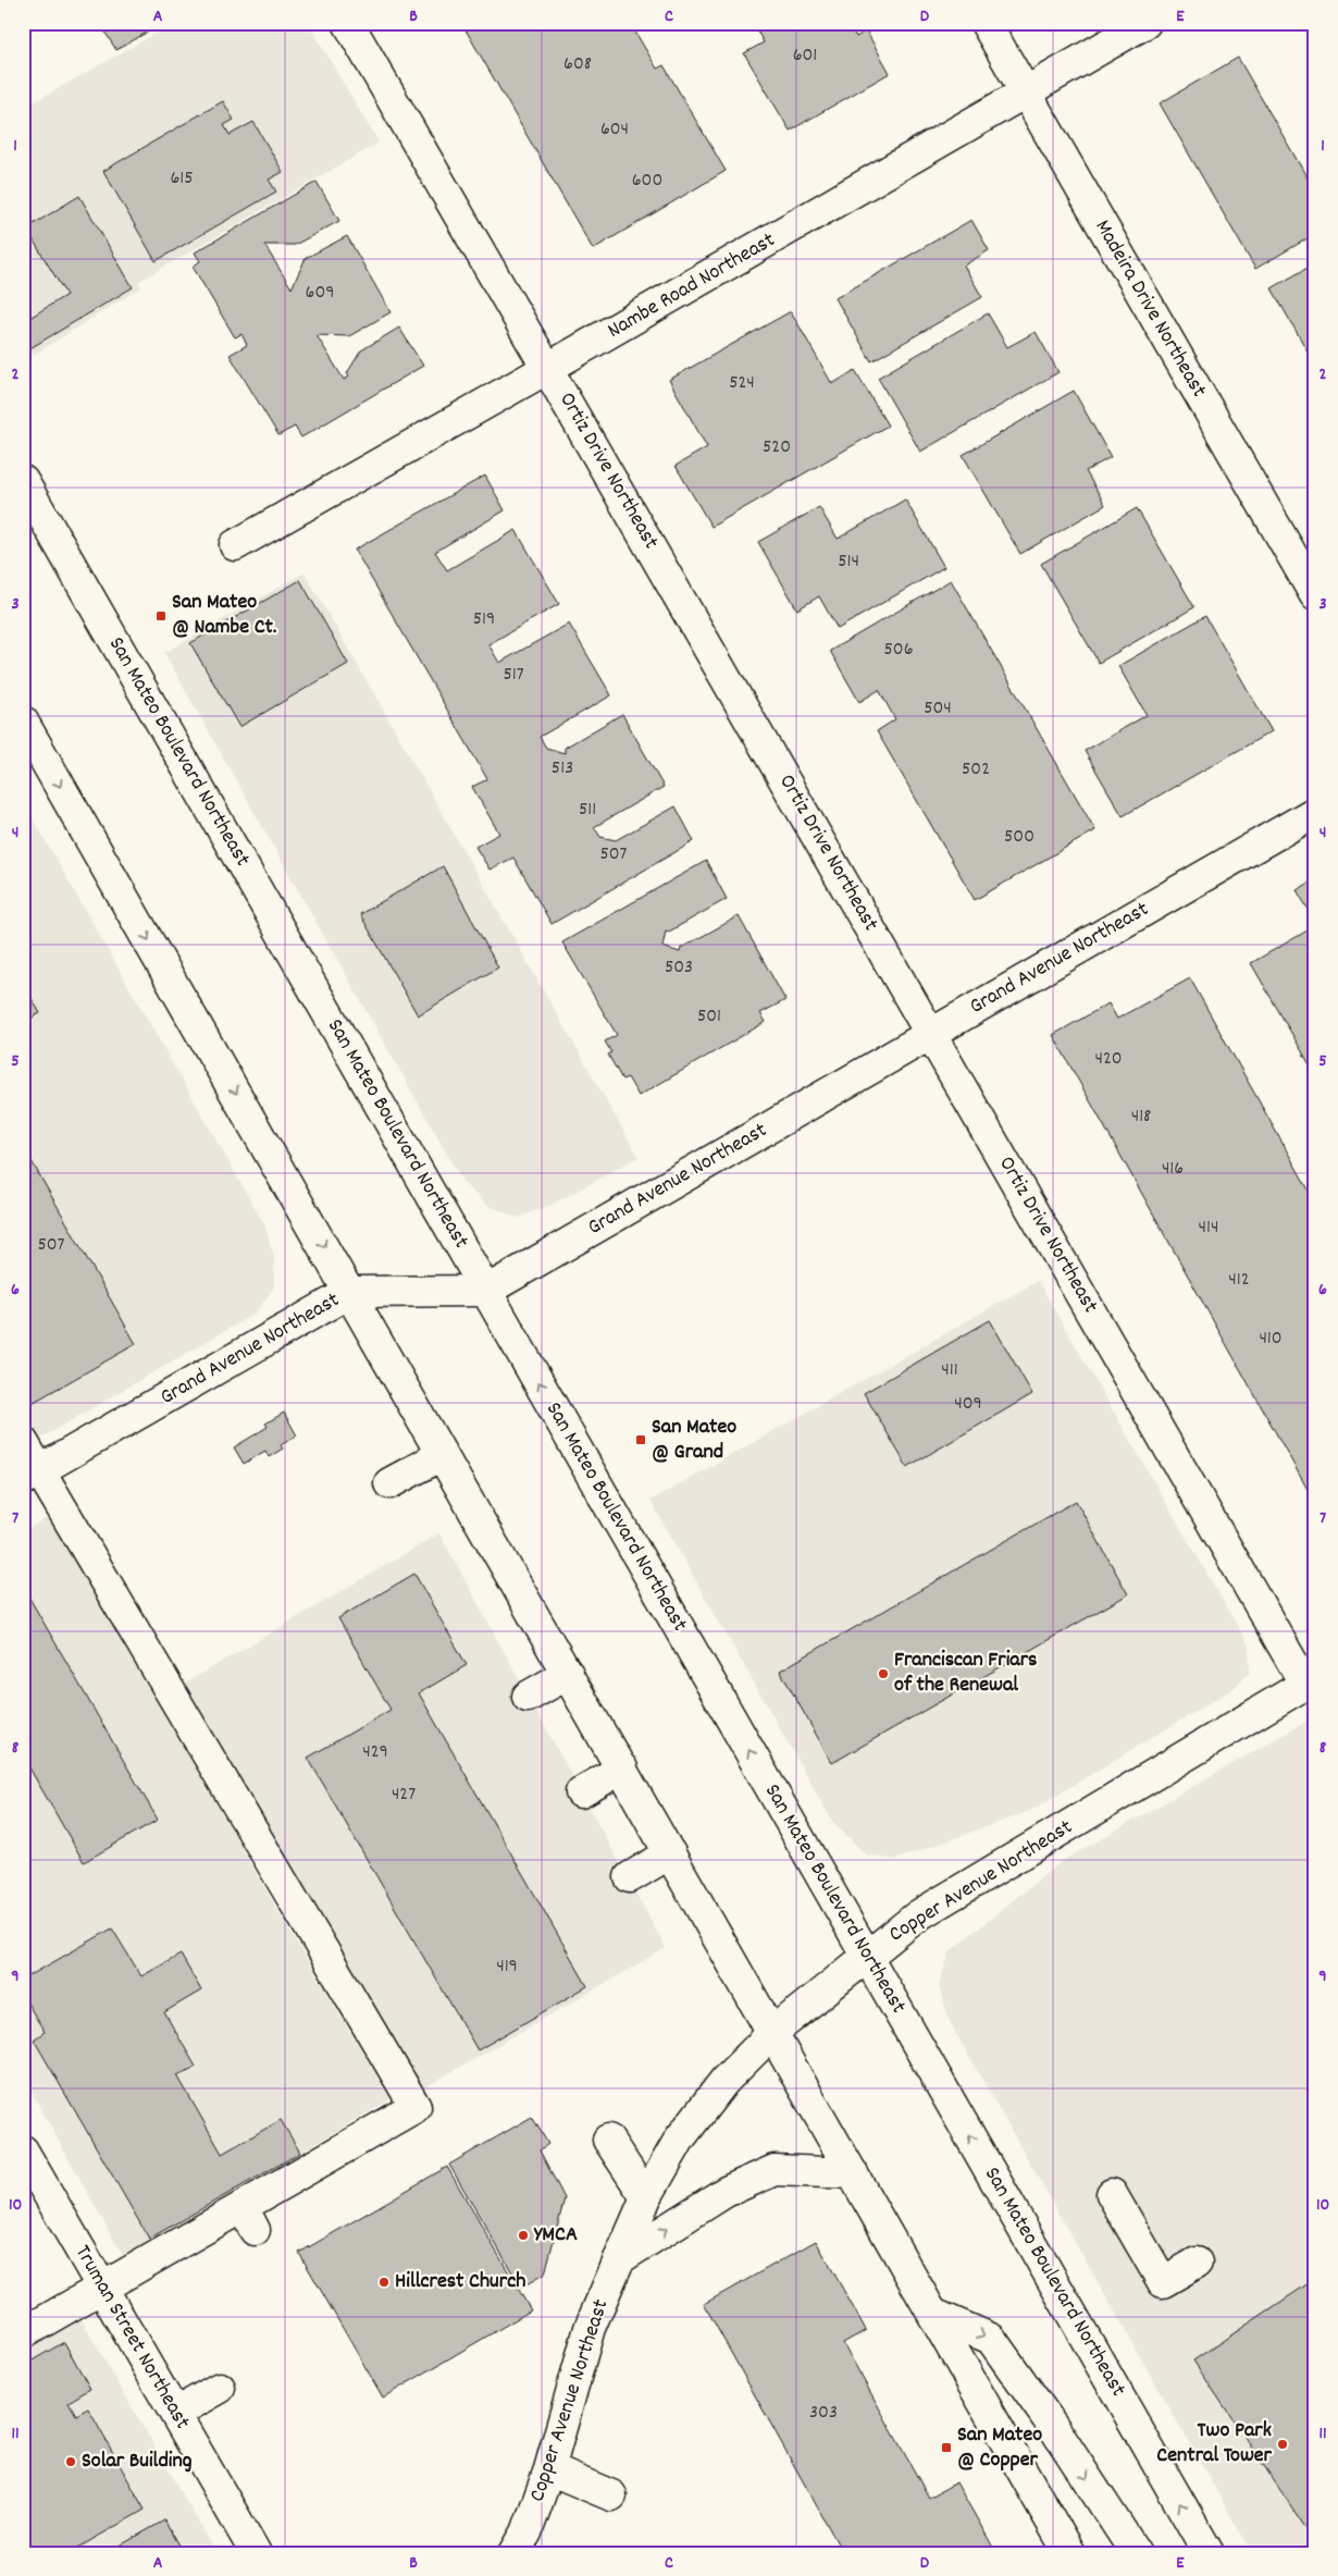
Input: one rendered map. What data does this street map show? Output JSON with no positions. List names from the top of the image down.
{
  "streets": {
    "street": [
      "Nambe Road Northeast",
      "Madeira Drive Northeast",
      "Ortiz Drive Northeast",
      "San Mateo Boulevard Northeast",
      "Grand Avenue Northeast",
      "Copper Avenue Northeast",
      "Truman Street Northeast"
    ]
  },
  "crossings": [
    ["Nambe Road Northeast", "Madeira Drive Northeast"],
    ["Nambe Road Northeast", "Ortiz Drive Northeast"],
    ["Ortiz Drive Northeast", "Grand Avenue Northeast"],
    ["Ortiz Drive Northeast", "Copper Avenue Northeast"],
    ["San Mateo Boulevard Northeast", "Grand Avenue Northeast"],
    ["San Mateo Boulevard Northeast", "Copper Avenue Northeast"]
  ],
  "places": {
    "transit": ["San Mateo @ Nambe Ct.", "San Mateo @ Grand", "San Mateo @ Copper"],
    "other": [
      "Franciscan Friars of the Renewal",
      "YMCA",
      "Hillcrest Church",
      "Two Park Central Tower",
      "Solar Building"
    ]
  },
  "house_numbers": [
    "601",
    "608",
    "604",
    "615",
    "600",
    "609",
    "524",
    "520",
    "514",
    "519",
    "506",
    "517",
    "504",
    "513",
    "502",
    "511",
    "500",
    "507",
    "503",
    "501",
    "420",
    "418",
    "416",
    "414",
    "507",
    "412",
    "410",
    "411",
    "409",
    "429",
    "427",
    "419",
    "303"
  ],
  "grid": {
    "columns": [
      "A",
      "B",
      "C",
      "D",
      "E"
    ],
    "rows": [
      "1",
      "2",
      "3",
      "4",
      "5",
      "6",
      "7",
      "8",
      "9",
      "10",
      "11"
    ]
  }
}
